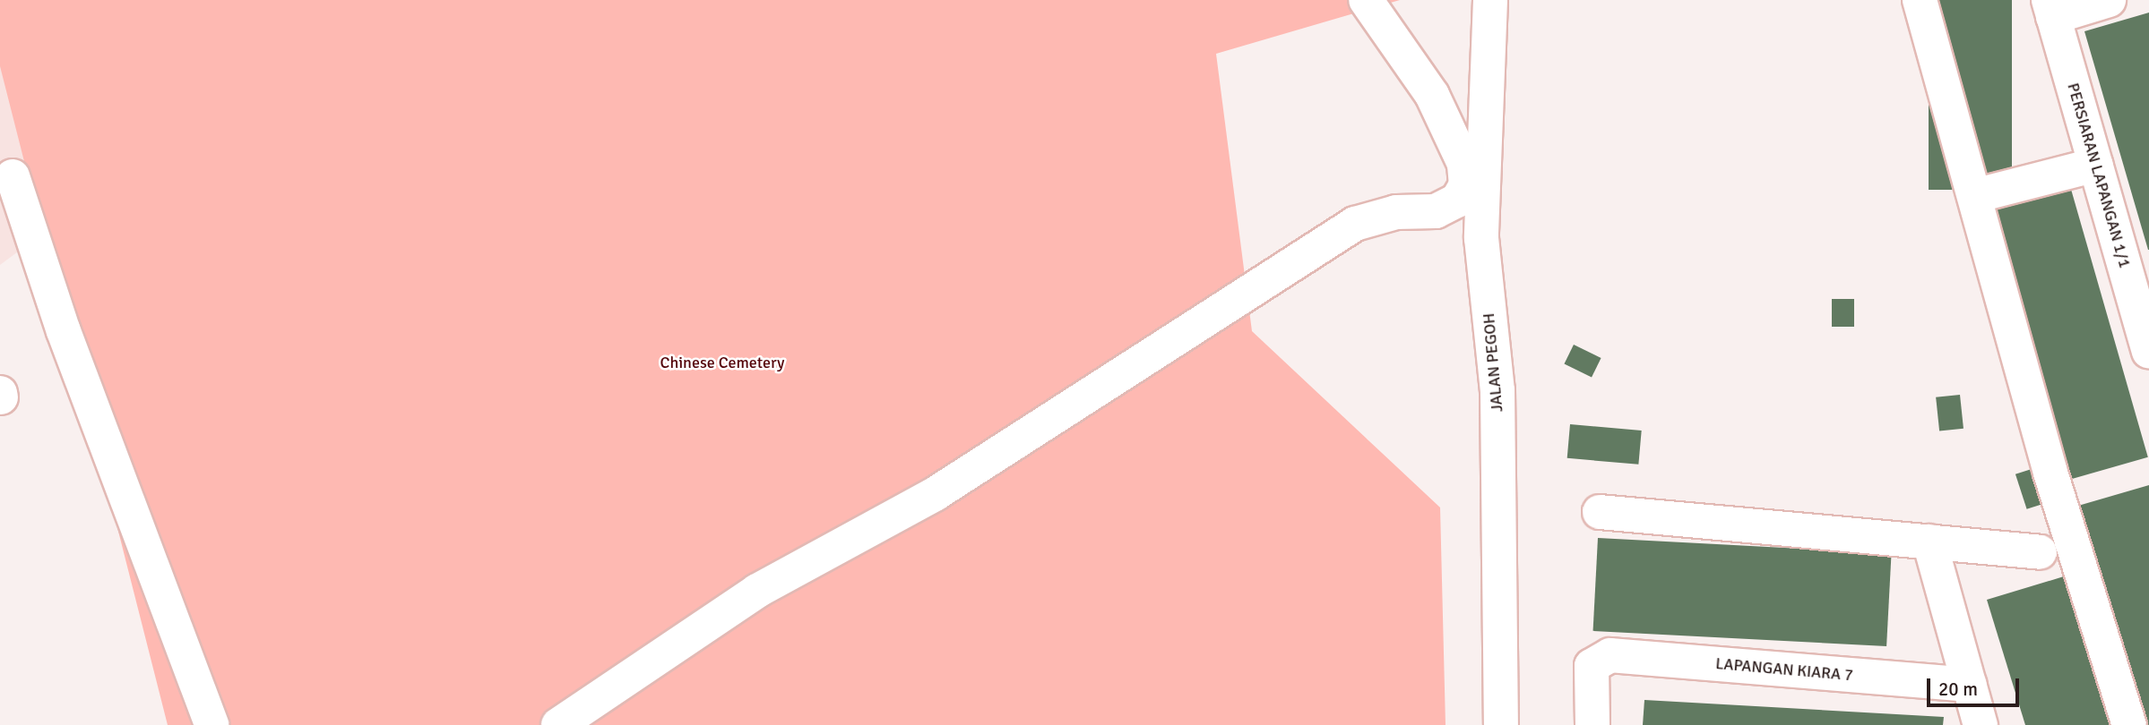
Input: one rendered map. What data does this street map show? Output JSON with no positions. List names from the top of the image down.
{
  "streets": {
    "street": ["PERSIARAN LAPANGAN 1/1", "JALAN PEGOH", "LAPANGAN KIARA 7"]
  },
  "parks": ["Chinese Cemetery"],
  "scale_bar": "20 m"
}
